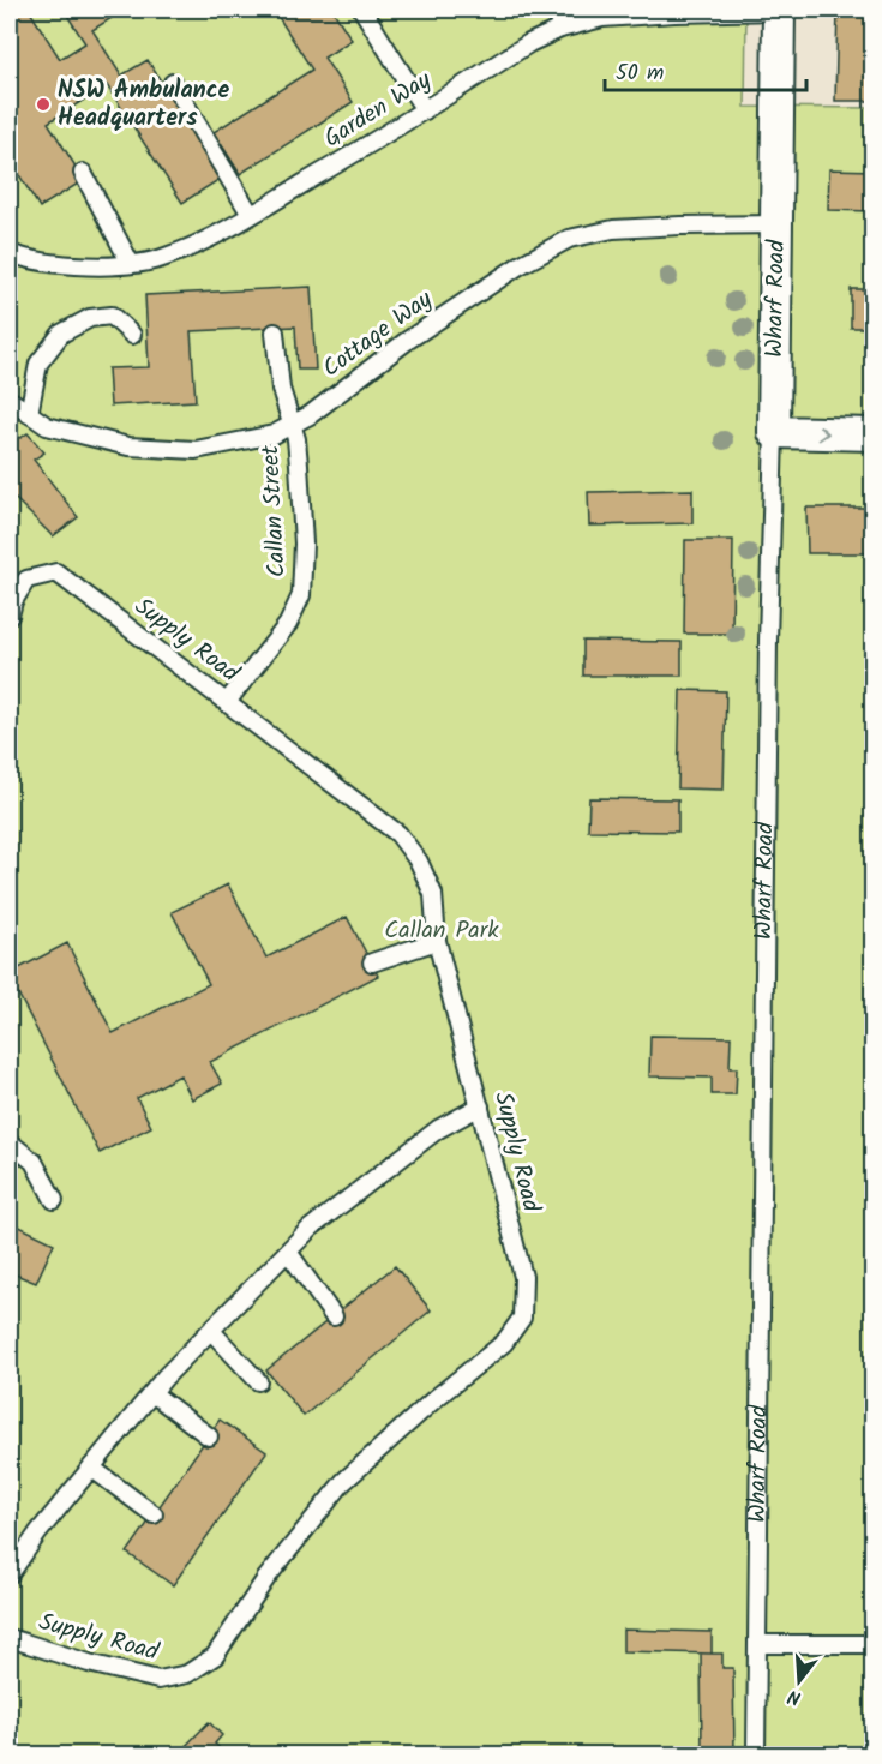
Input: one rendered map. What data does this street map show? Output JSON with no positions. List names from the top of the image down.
{
  "streets": {
    "street": ["Wharf Road"],
    "lane": [
      "Garden Way",
      "Cottage Way",
      "Callan Street",
      "Supply Road"
    ]
  },
  "crossings": [
    ["Garden Way", "Wharf Road"],
    ["Wharf Road", "Cottage Way"],
    ["Cottage Way", "Callan Street"],
    ["Callan Street", "Supply Road"]
  ],
  "parks": ["Callan Park"],
  "places": ["NSW Ambulance Headquarters"],
  "scale_bar": "50 m",
  "north": "bottom"
}
